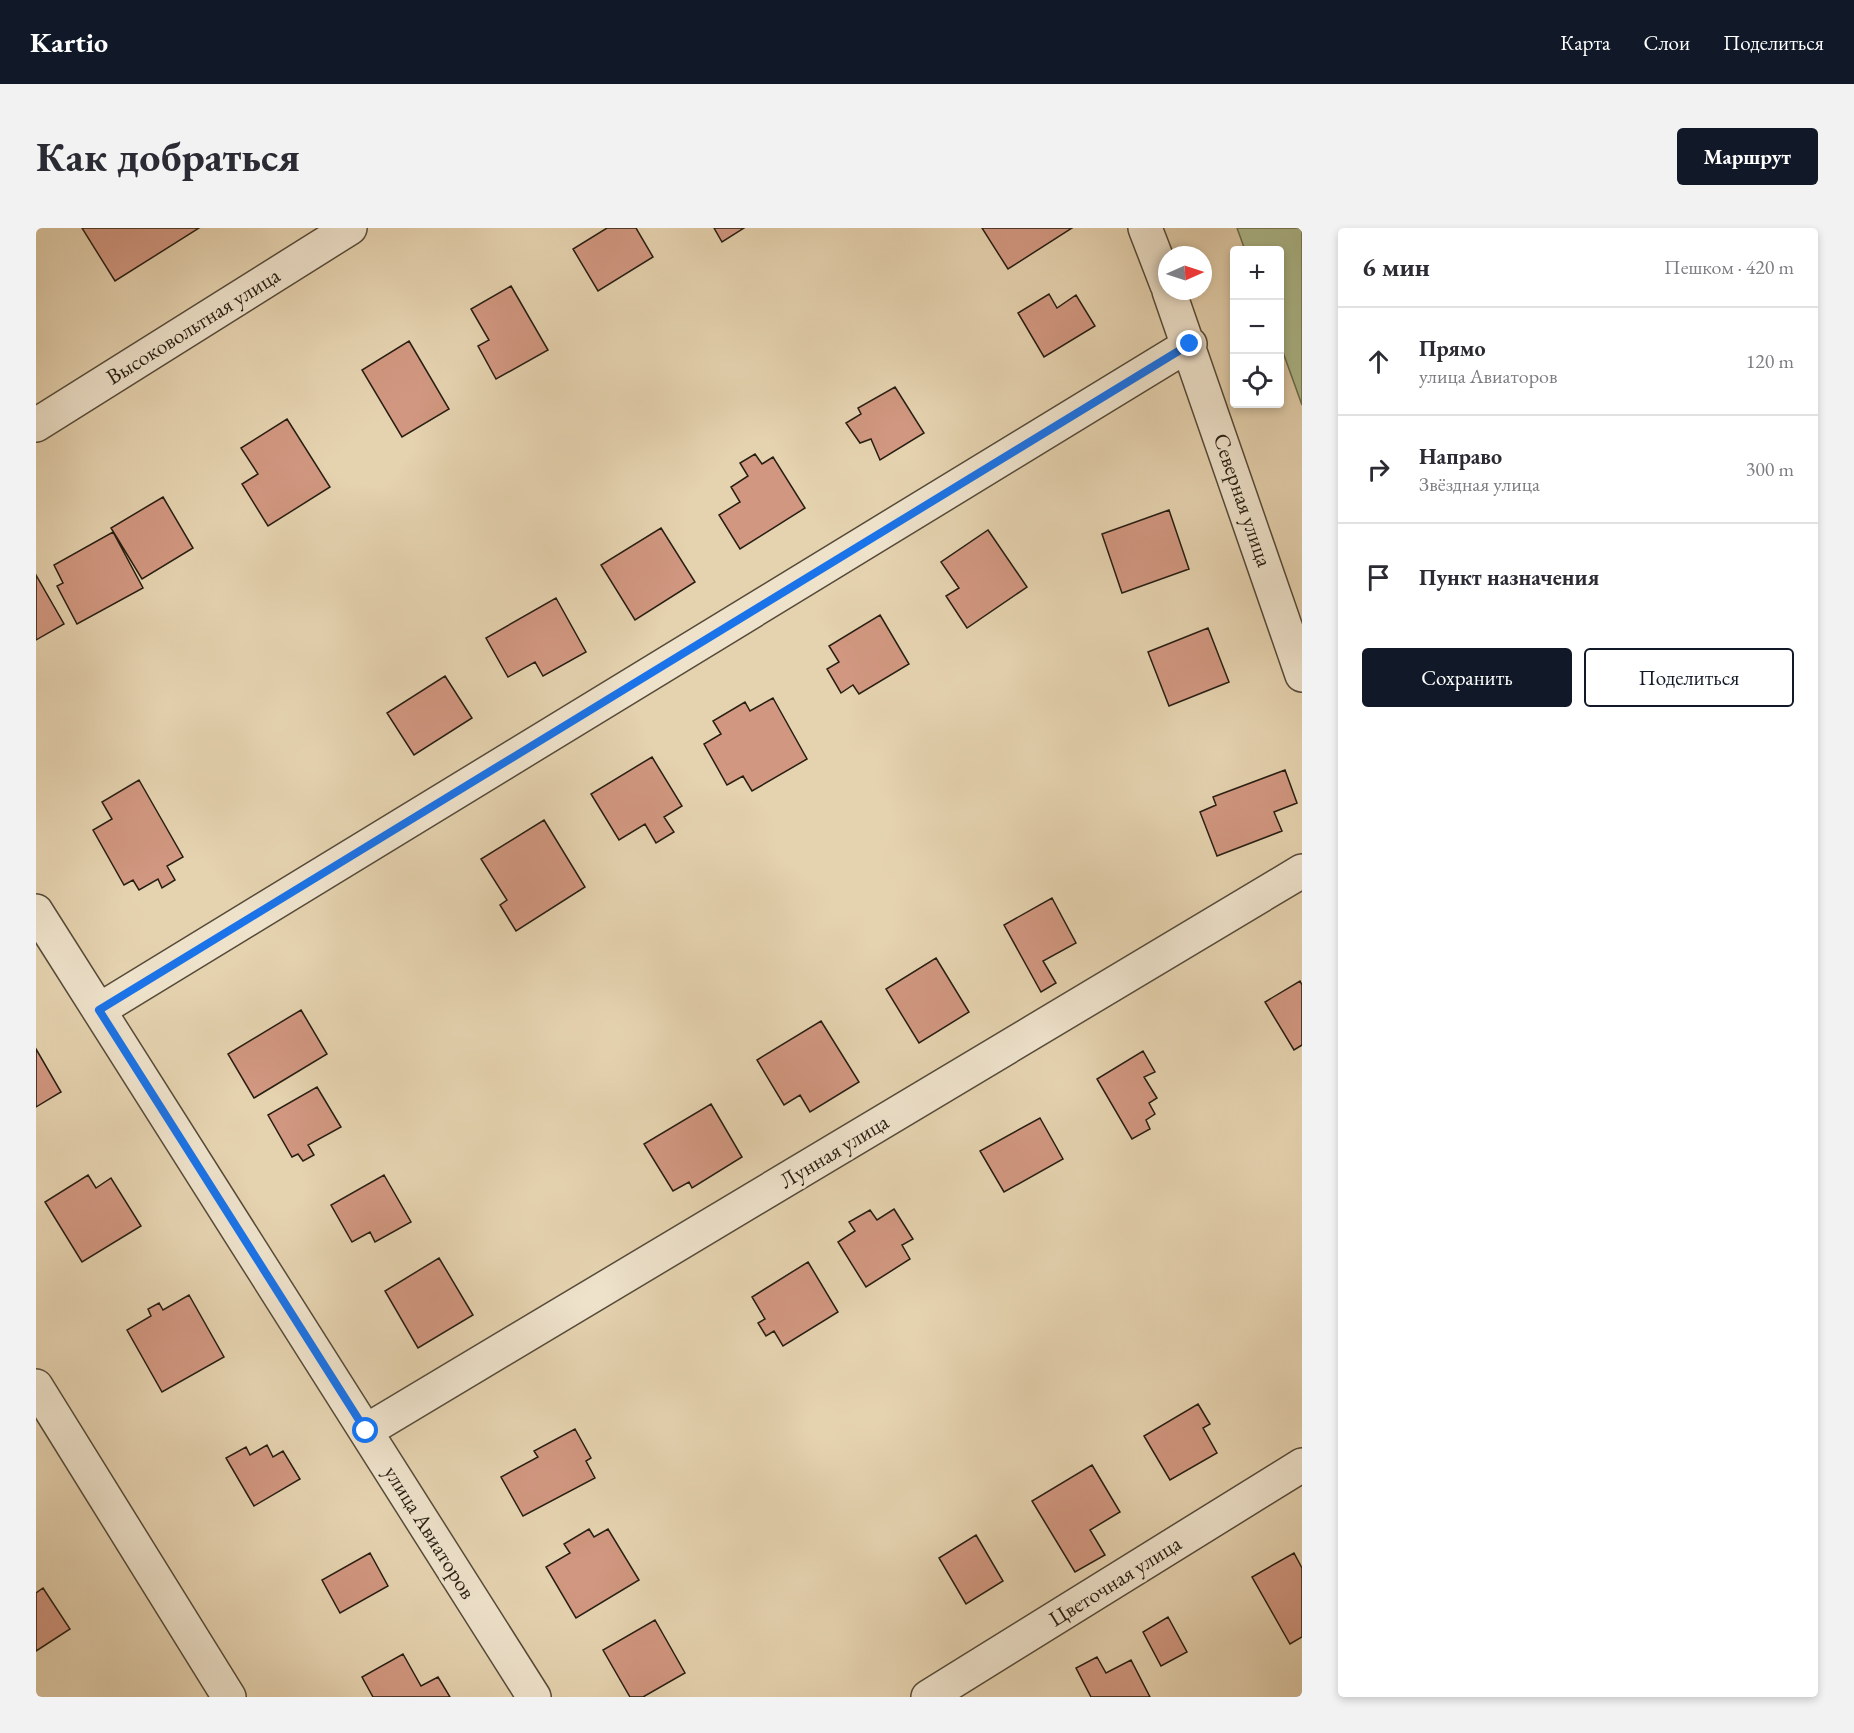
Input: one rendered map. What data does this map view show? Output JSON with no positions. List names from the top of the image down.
{
  "streets": {
    "street": [
      "Высоковольтная улица",
      "Северная улица",
      "Лунная улица",
      "улица Авиаторов",
      "Цветочная улица"
    ]
  },
  "crossings": [
    ["Лунная улица", "улица Авиаторов"]
  ],
  "north": "right",
  "page": {
    "header": "Kartio",
    "nav": ["Карта", "Слои", "Поделиться"],
    "buttons": [
      "Маршрут",
      ["Сохранить", "Поделиться"]
    ],
    "title": "Как добраться",
    "heading": ["6 мин", "Пешком · 420 m"],
    "map_buttons": ["+", "−"],
    "list": [
      ["Прямо", "улица Авиаторов", "120 m"],
      ["Направо", "Звёздная улица", "300 m"],
      "Пункт назначения"
    ]
  }
}
